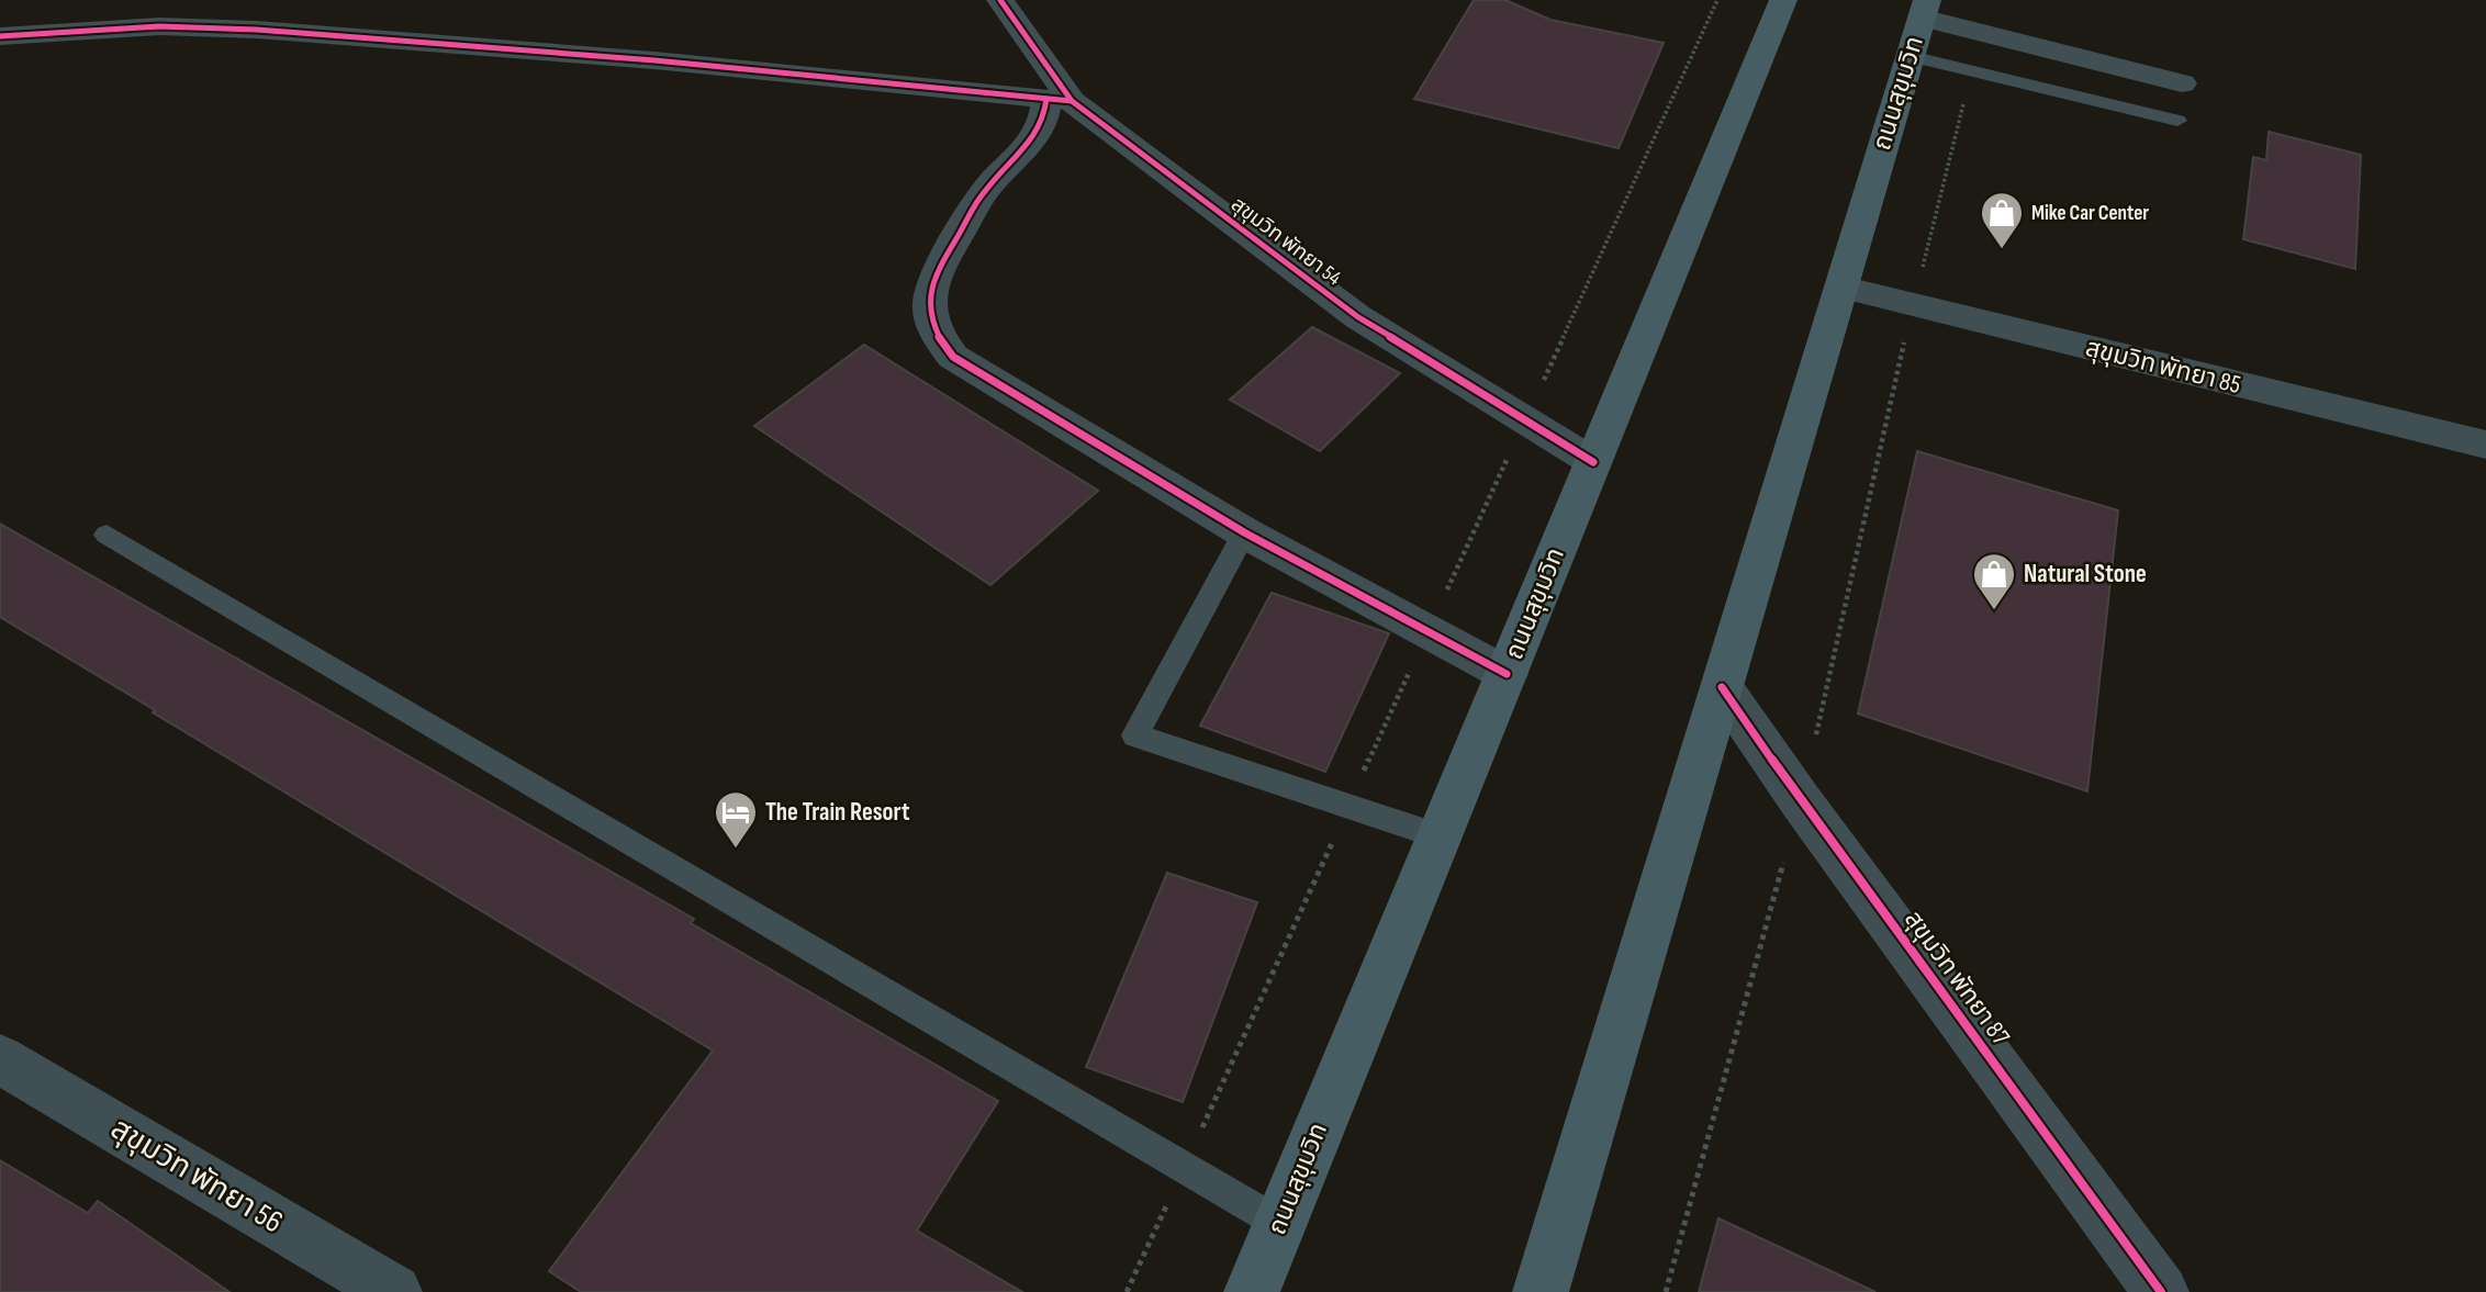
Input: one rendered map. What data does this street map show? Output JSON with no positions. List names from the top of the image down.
{
  "streets": {
    "highway": ["ถนนสุขุมวิท"],
    "street": [
      "สุขุมวิท พัทยา 54",
      "สุขุมวิท พัทยา 85",
      "สุขุมวิท พัทยา 87",
      "สุขุมวิท พัทยา 56"
    ]
  },
  "crossings": [
    ["ถนนสุขุมวิท", "สุขุมวิท พัทยา 54"],
    ["ถนนสุขุมวิท", "สุขุมวิท พัทยา 85"],
    ["ถนนสุขุมวิท", "สุขุมวิท พัทยา 87"]
  ],
  "places": {
    "shop": ["Mike Car Center", "Natural Stone"],
    "hotel": ["The Train Resort"]
  }
}
